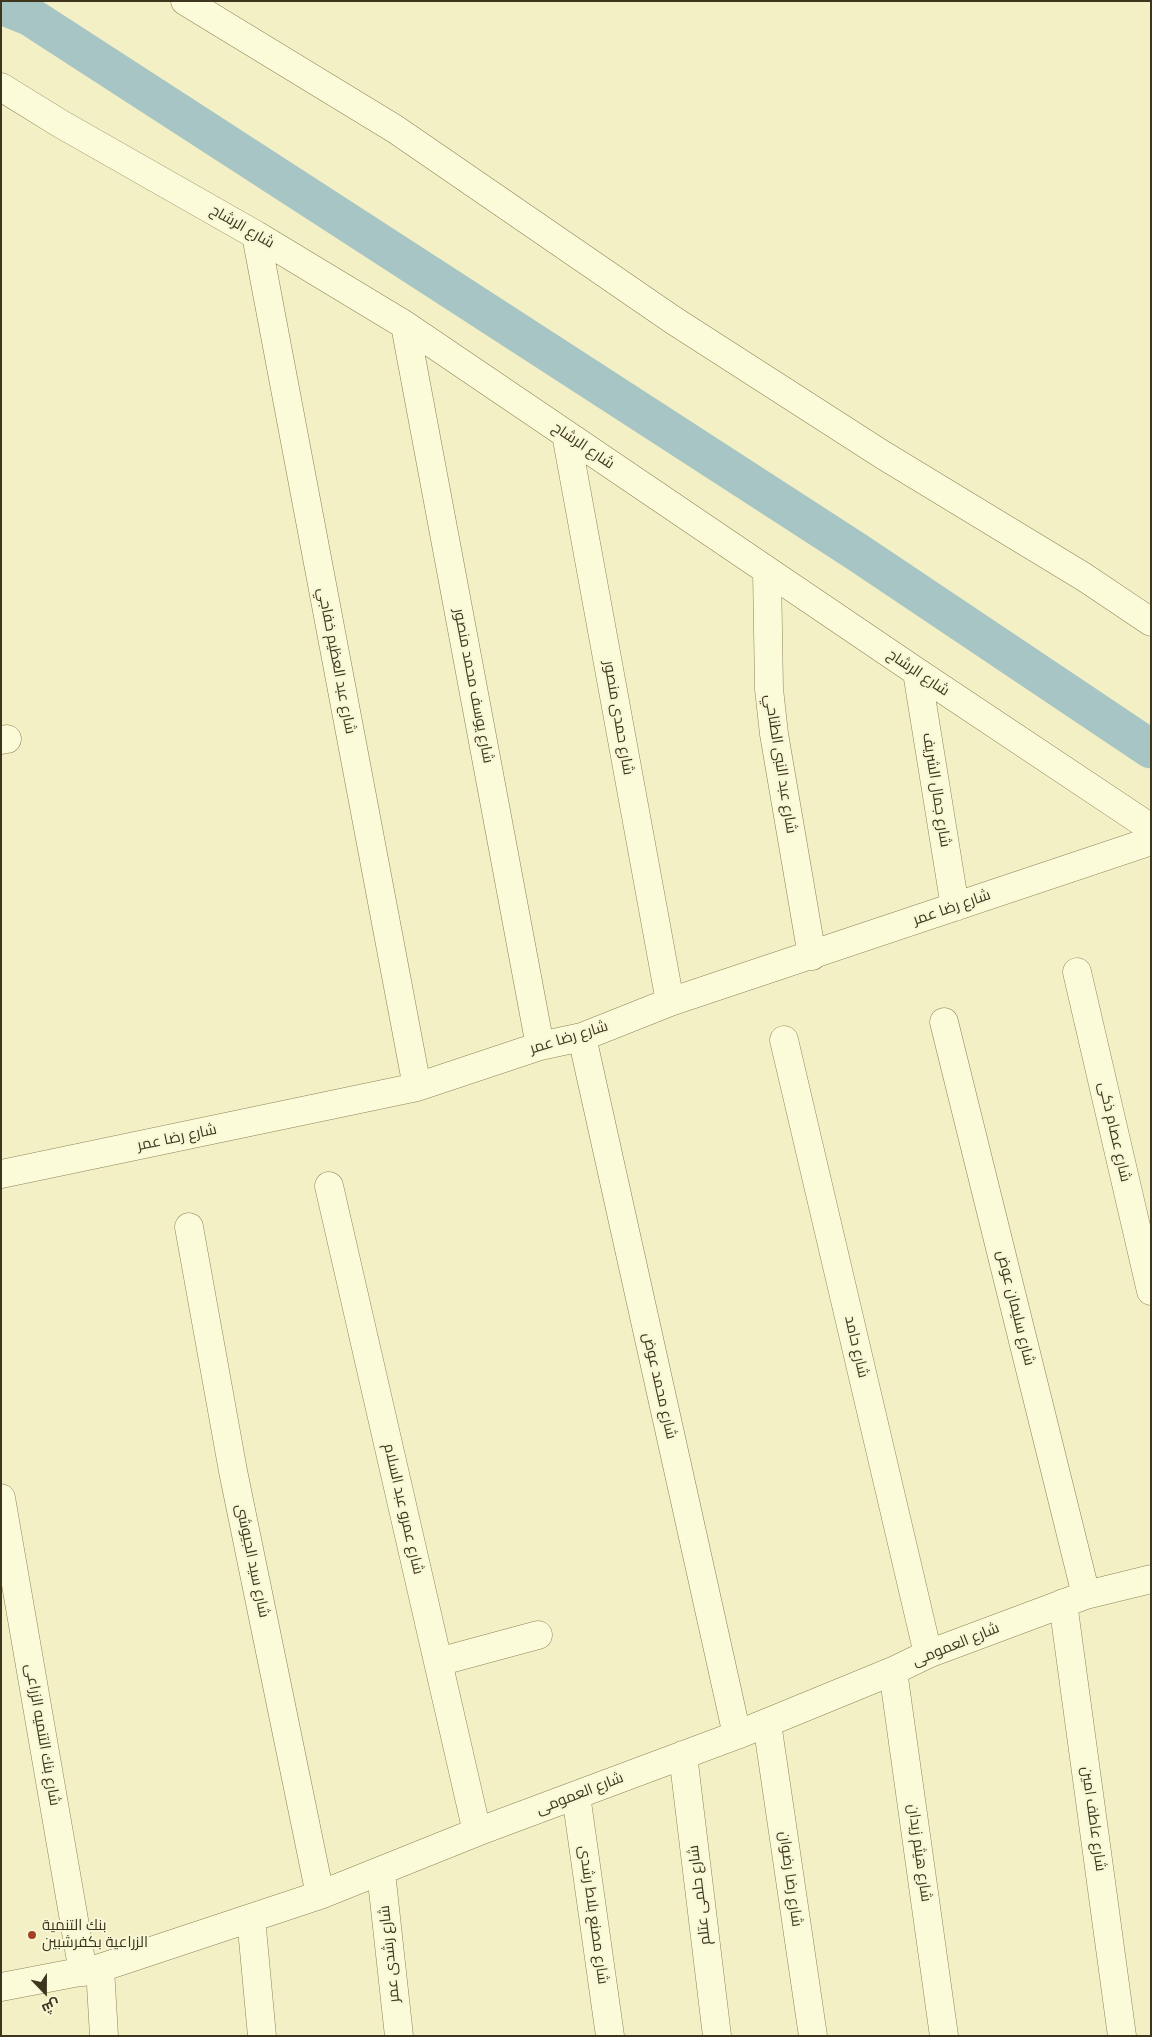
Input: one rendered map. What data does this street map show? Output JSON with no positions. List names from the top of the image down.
{
  "streets": {
    "street": [
      "شارع الرشاح",
      "شارع عبد العظيم خفاجي",
      "شارع يوسف محمد منصور",
      "شارع حمدى منصور",
      "شارع عبد النبى الطناحي",
      "شارع جمال الشريف",
      "شارع رضا عمر",
      "شارع عصام ذكى",
      "شارع سليمان عوض",
      "شارع حامد",
      "شارع محمد عوض",
      "شارع عمرو عبد السلام",
      "شارع سيد الجيوشى",
      "شارع العمومى",
      "شارع بنك التنميه الزراعى",
      "شارع عاطف امين",
      "شارع هيثم زيدان",
      "شارع رضا رضوان",
      "شارع حلمى عتلم",
      "شارع مصنع بلاط رشدى",
      "شارع رشدى عمر"
    ]
  },
  "crossings": [
    ["شارع الرشاح", "شارع عبد العظيم خفاجي"],
    ["شارع الرشاح", "شارع يوسف محمد منصور"],
    ["شارع الرشاح", "شارع حمدى منصور"],
    ["شارع الرشاح", "شارع عبد النبى الطناحي"],
    ["شارع الرشاح", "شارع جمال الشريف"],
    ["شارع عبد العظيم خفاجي", "شارع رضا عمر"],
    ["شارع يوسف محمد منصور", "شارع رضا عمر"],
    ["شارع حمدى منصور", "شارع رضا عمر"],
    ["شارع عبد النبى الطناحي", "شارع رضا عمر"],
    ["شارع جمال الشريف", "شارع رضا عمر"],
    ["شارع رضا عمر", "شارع محمد عوض"],
    ["شارع سليمان عوض", "شارع العمومى"],
    ["شارع سليمان عوض", "شارع عاطف امين"],
    ["شارع حامد", "شارع العمومى"],
    ["شارع محمد عوض", "شارع العمومى"],
    ["شارع عمرو عبد السلام", "شارع العمومى"],
    ["شارع سيد الجيوشى", "شارع العمومى"],
    ["شارع العمومى", "شارع بنك التنميه الزراعى"],
    ["شارع العمومى", "شارع عاطف امين"],
    ["شارع العمومى", "شارع هيثم زيدان"],
    ["شارع العمومى", "شارع رضا رضوان"],
    ["شارع العمومى", "شارع حلمى عتلم"],
    ["شارع العمومى", "شارع مصنع بلاط رشدى"],
    ["شارع العمومى", "شارع رشدى عمر"]
  ],
  "places": ["بنك التنمية الزراعية بكفرشبين"],
  "north": "bottom"
}
